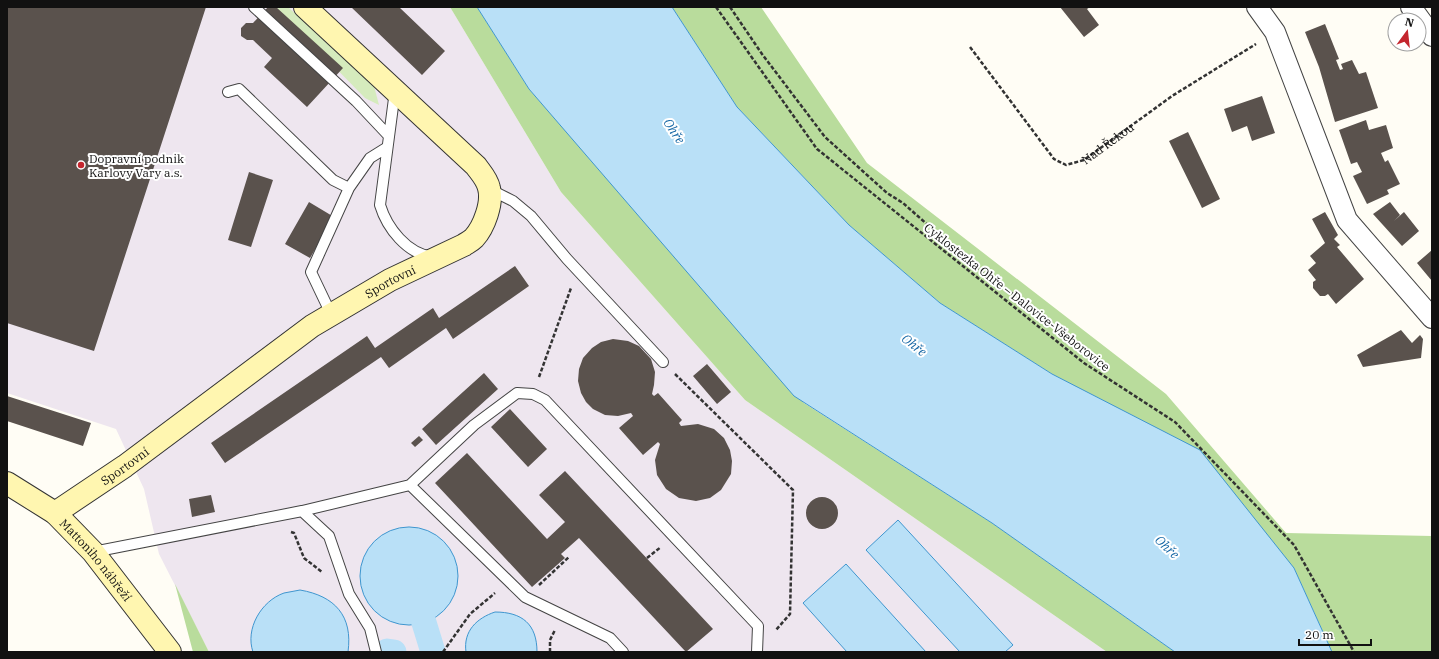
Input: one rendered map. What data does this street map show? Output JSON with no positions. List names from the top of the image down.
{
  "streets": {
    "street": ["Sportovní", "Mattoniho nábřeží"],
    "path": ["Nad Řekou", "Cyklostezka Ohře – Dalovice-Všeborovice"]
  },
  "crossings": [
    ["Sportovní", "Mattoniho nábřeží"]
  ],
  "water": ["Ohře"],
  "places": ["Dopravní podnik Karlovy Vary a.s."],
  "scale_bar": "20 m",
  "north": "top"
}
